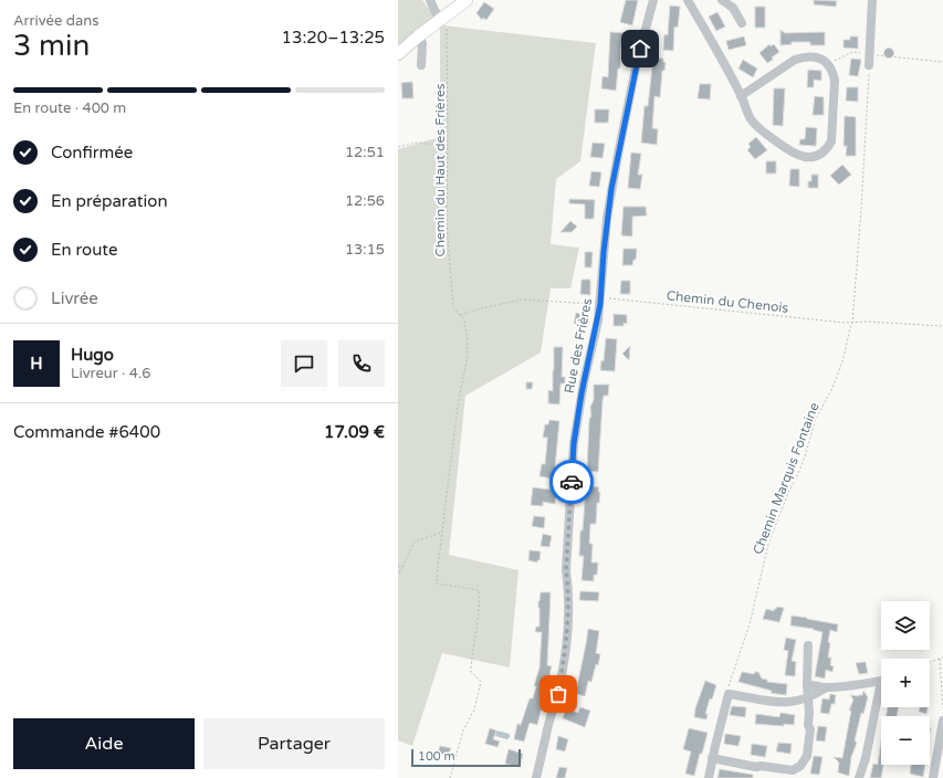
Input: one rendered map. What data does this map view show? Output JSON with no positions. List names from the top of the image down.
{
  "streets": {
    "street": ["Rue des Frières"],
    "path": ["Chemin du Haut des Frières", "Chemin du Chenois", "Chemin Marquis Fontaine"]
  },
  "crossings": [
    ["Chemin du Haut des Frières", "Chemin du Chenois"],
    ["Chemin du Chenois", "Rue des Frières"],
    ["Chemin du Chenois", "Chemin Marquis Fontaine"]
  ],
  "scale_bar": "100 m",
  "page": {
    "heading": ["3 min", "Arrivée dans", "13:20–13:25"],
    "panel": [
      "Hugo",
      "Livreur · 4.6",
      "Commande #6400",
      "17.09 €"
    ],
    "bar": "En route · 400 m",
    "list": [
      ["Confirmée", "12:51"],
      ["En préparation", "12:56"],
      ["En route", "13:15"],
      "Livrée"
    ],
    "round": "H",
    "map_buttons": ["+", "−"],
    "buttons": ["Aide", "Partager"],
    "scale": "100 m"
  }
}
